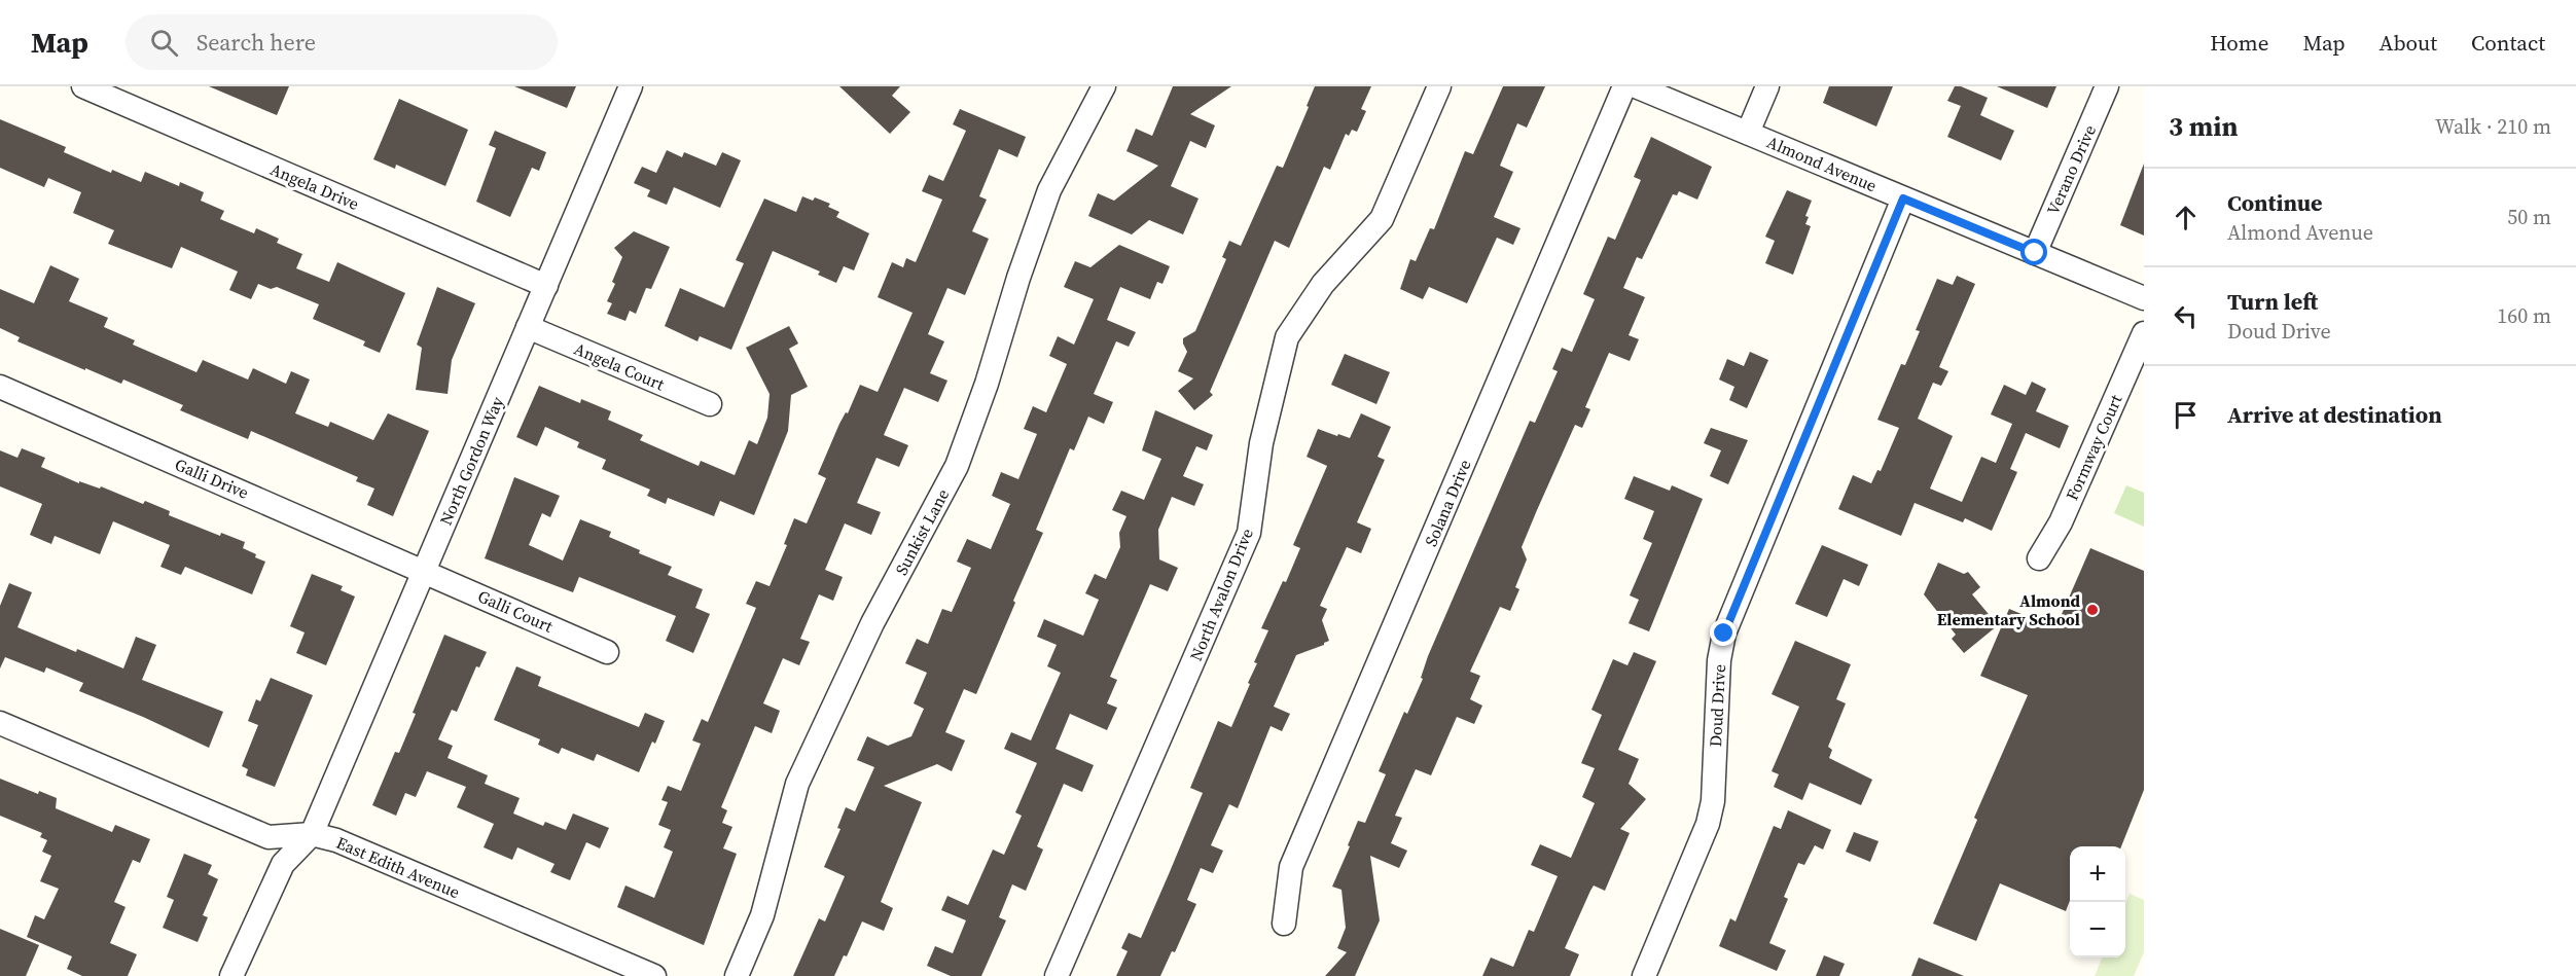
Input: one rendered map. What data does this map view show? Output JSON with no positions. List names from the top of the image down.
{
  "streets": {
    "street": [
      "Almond Avenue",
      "Verano Drive",
      "Angela Drive",
      "Angela Court",
      "Formway Court",
      "North Gordon Way",
      "Galli Drive",
      "Solana Drive",
      "Sunkist Lane",
      "North Avalon Drive",
      "Galli Court",
      "Doud Drive",
      "East Edith Avenue"
    ]
  },
  "crossings": [
    ["Almond Avenue", "Verano Drive"],
    ["Almond Avenue", "Doud Drive"],
    ["Angela Drive", "North Gordon Way"],
    ["Angela Court", "North Gordon Way"],
    ["North Gordon Way", "Galli Drive"],
    ["North Gordon Way", "Galli Court"],
    ["North Gordon Way", "East Edith Avenue"],
    ["Galli Drive", "Galli Court"]
  ],
  "places": ["Almond Elementary School"],
  "page": {
    "header": "Map",
    "search": "Search here",
    "nav": [
      "Home",
      "Map",
      "About",
      "Contact"
    ],
    "heading": ["3 min", "Walk · 210 m"],
    "list": [
      ["Continue", "Almond Avenue", "50 m"],
      ["Turn left", "Doud Drive", "160 m"],
      "Arrive at destination"
    ],
    "map_buttons": ["+", "−"]
  }
}
